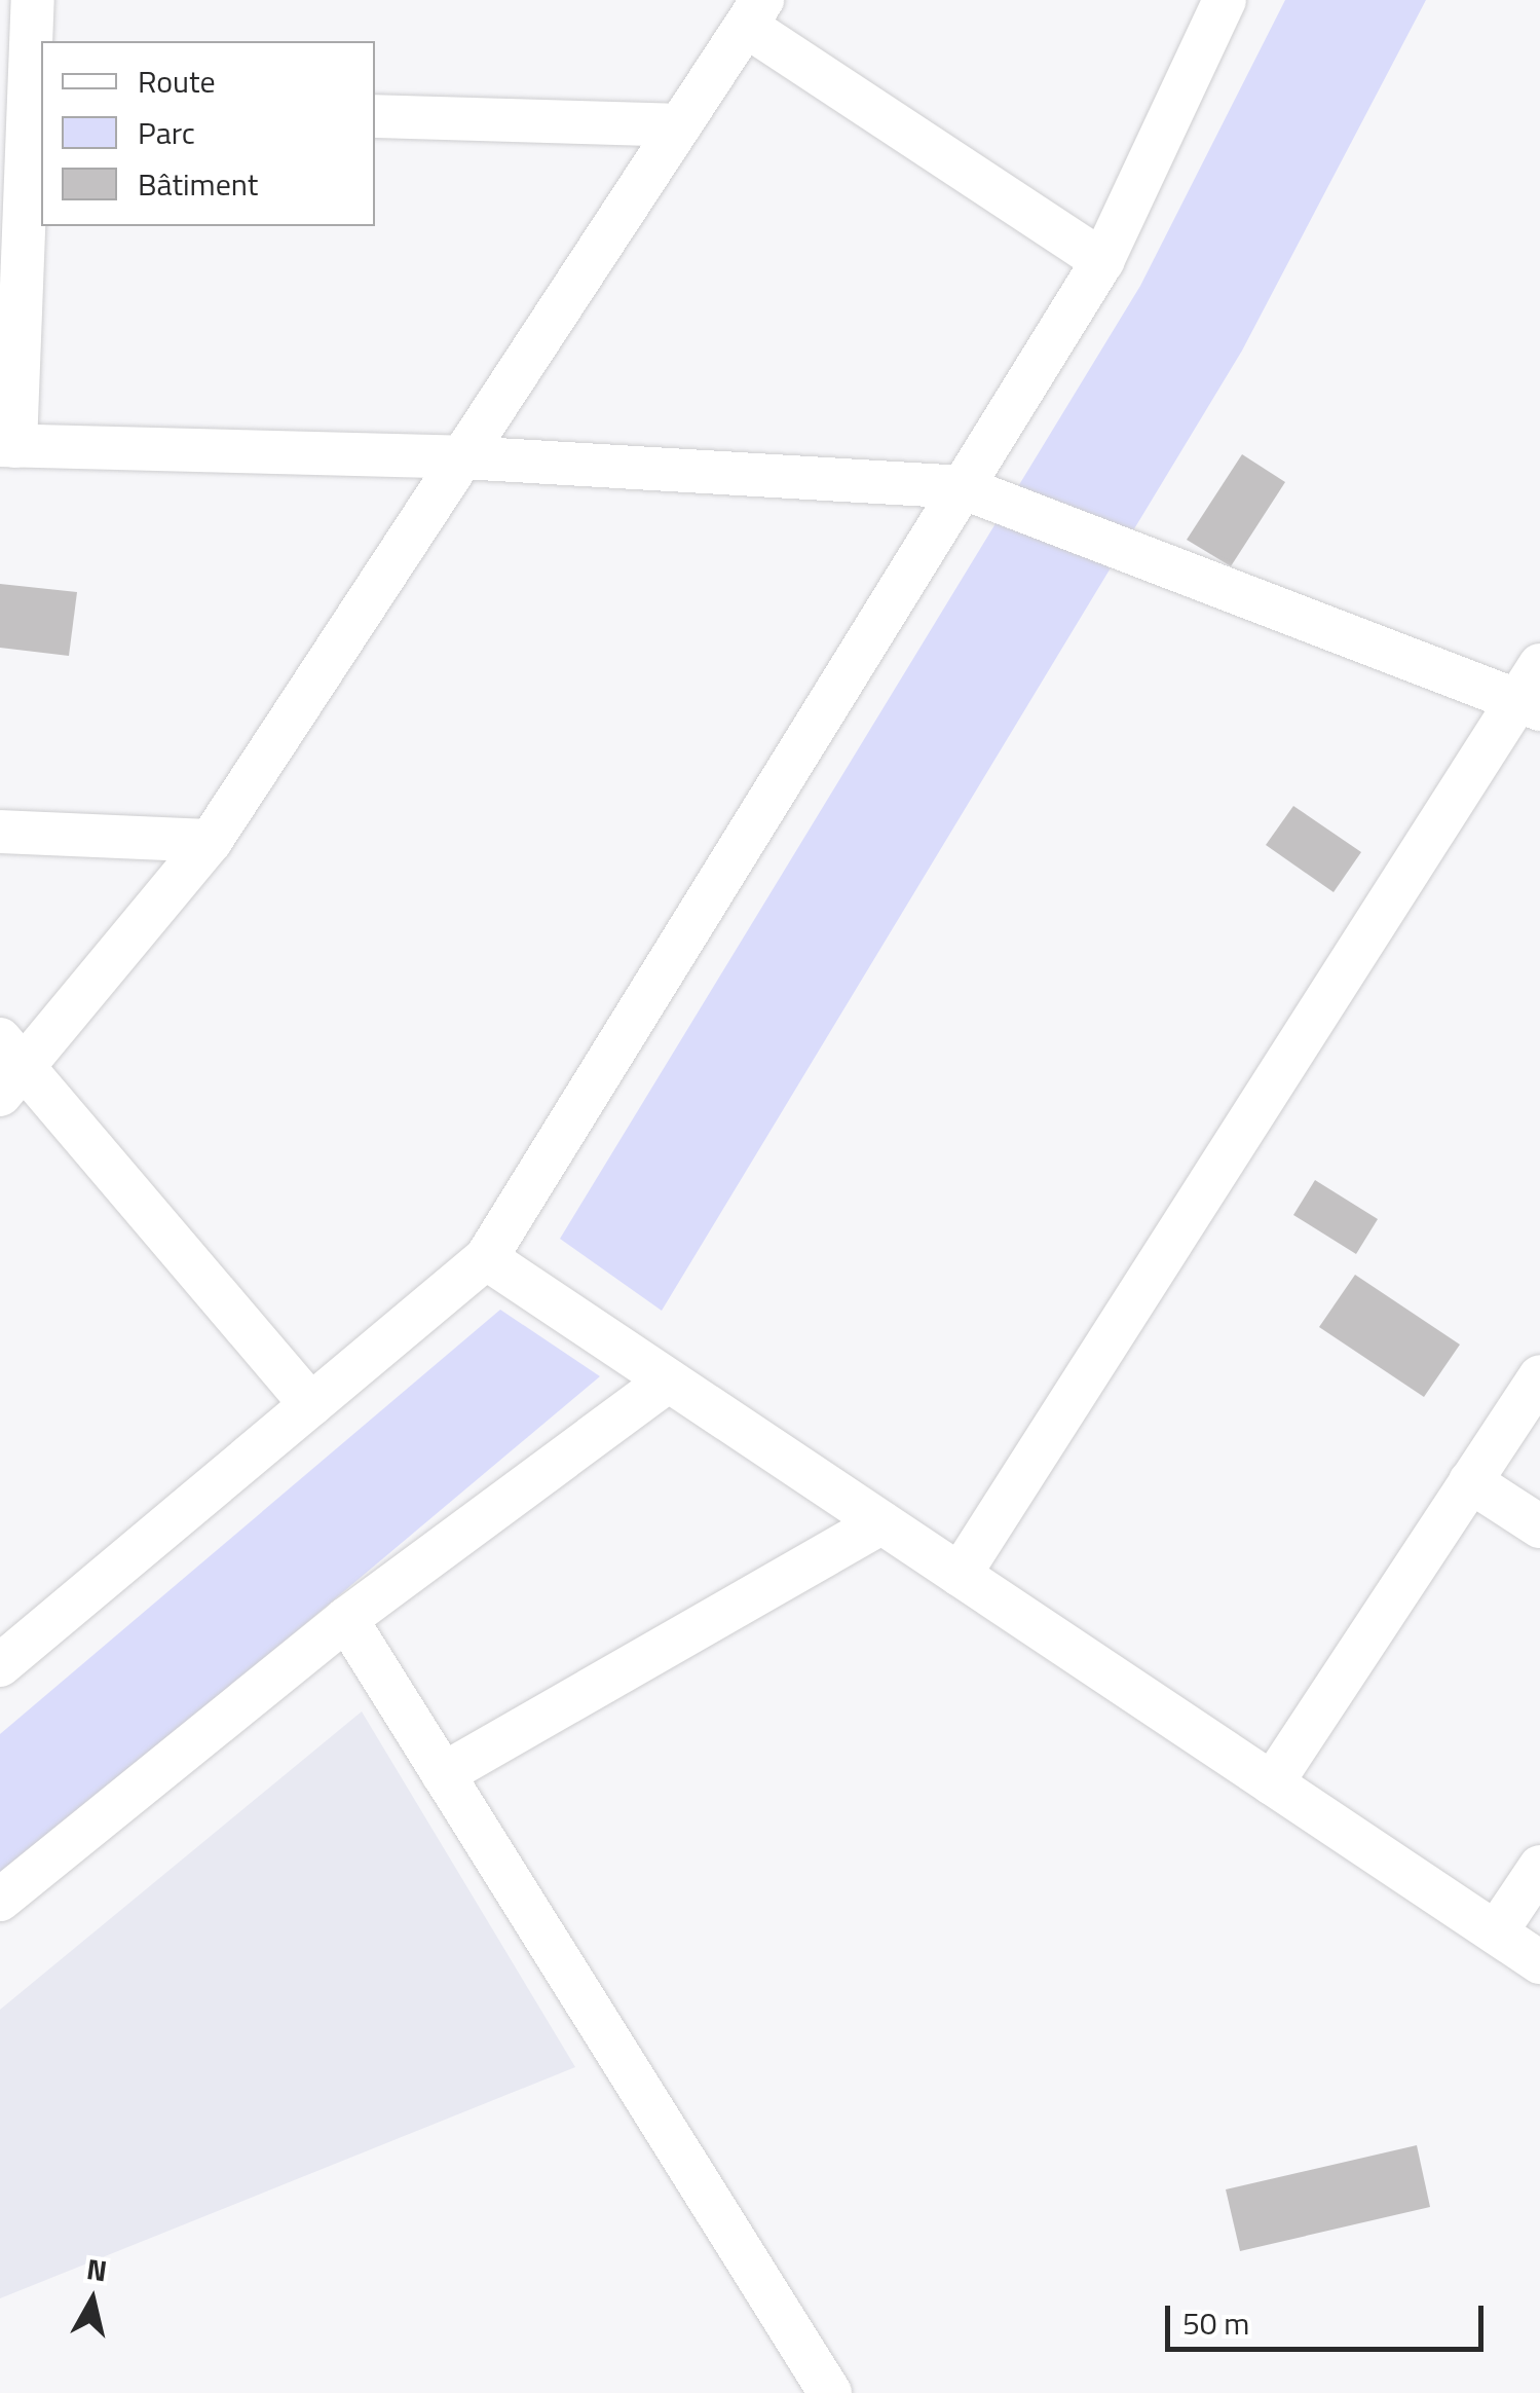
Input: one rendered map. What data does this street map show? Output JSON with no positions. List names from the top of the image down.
{
  "legend": ["Route", "Parc", "Bâtiment"],
  "scale_bar": "50 m",
  "north": "top"
}
